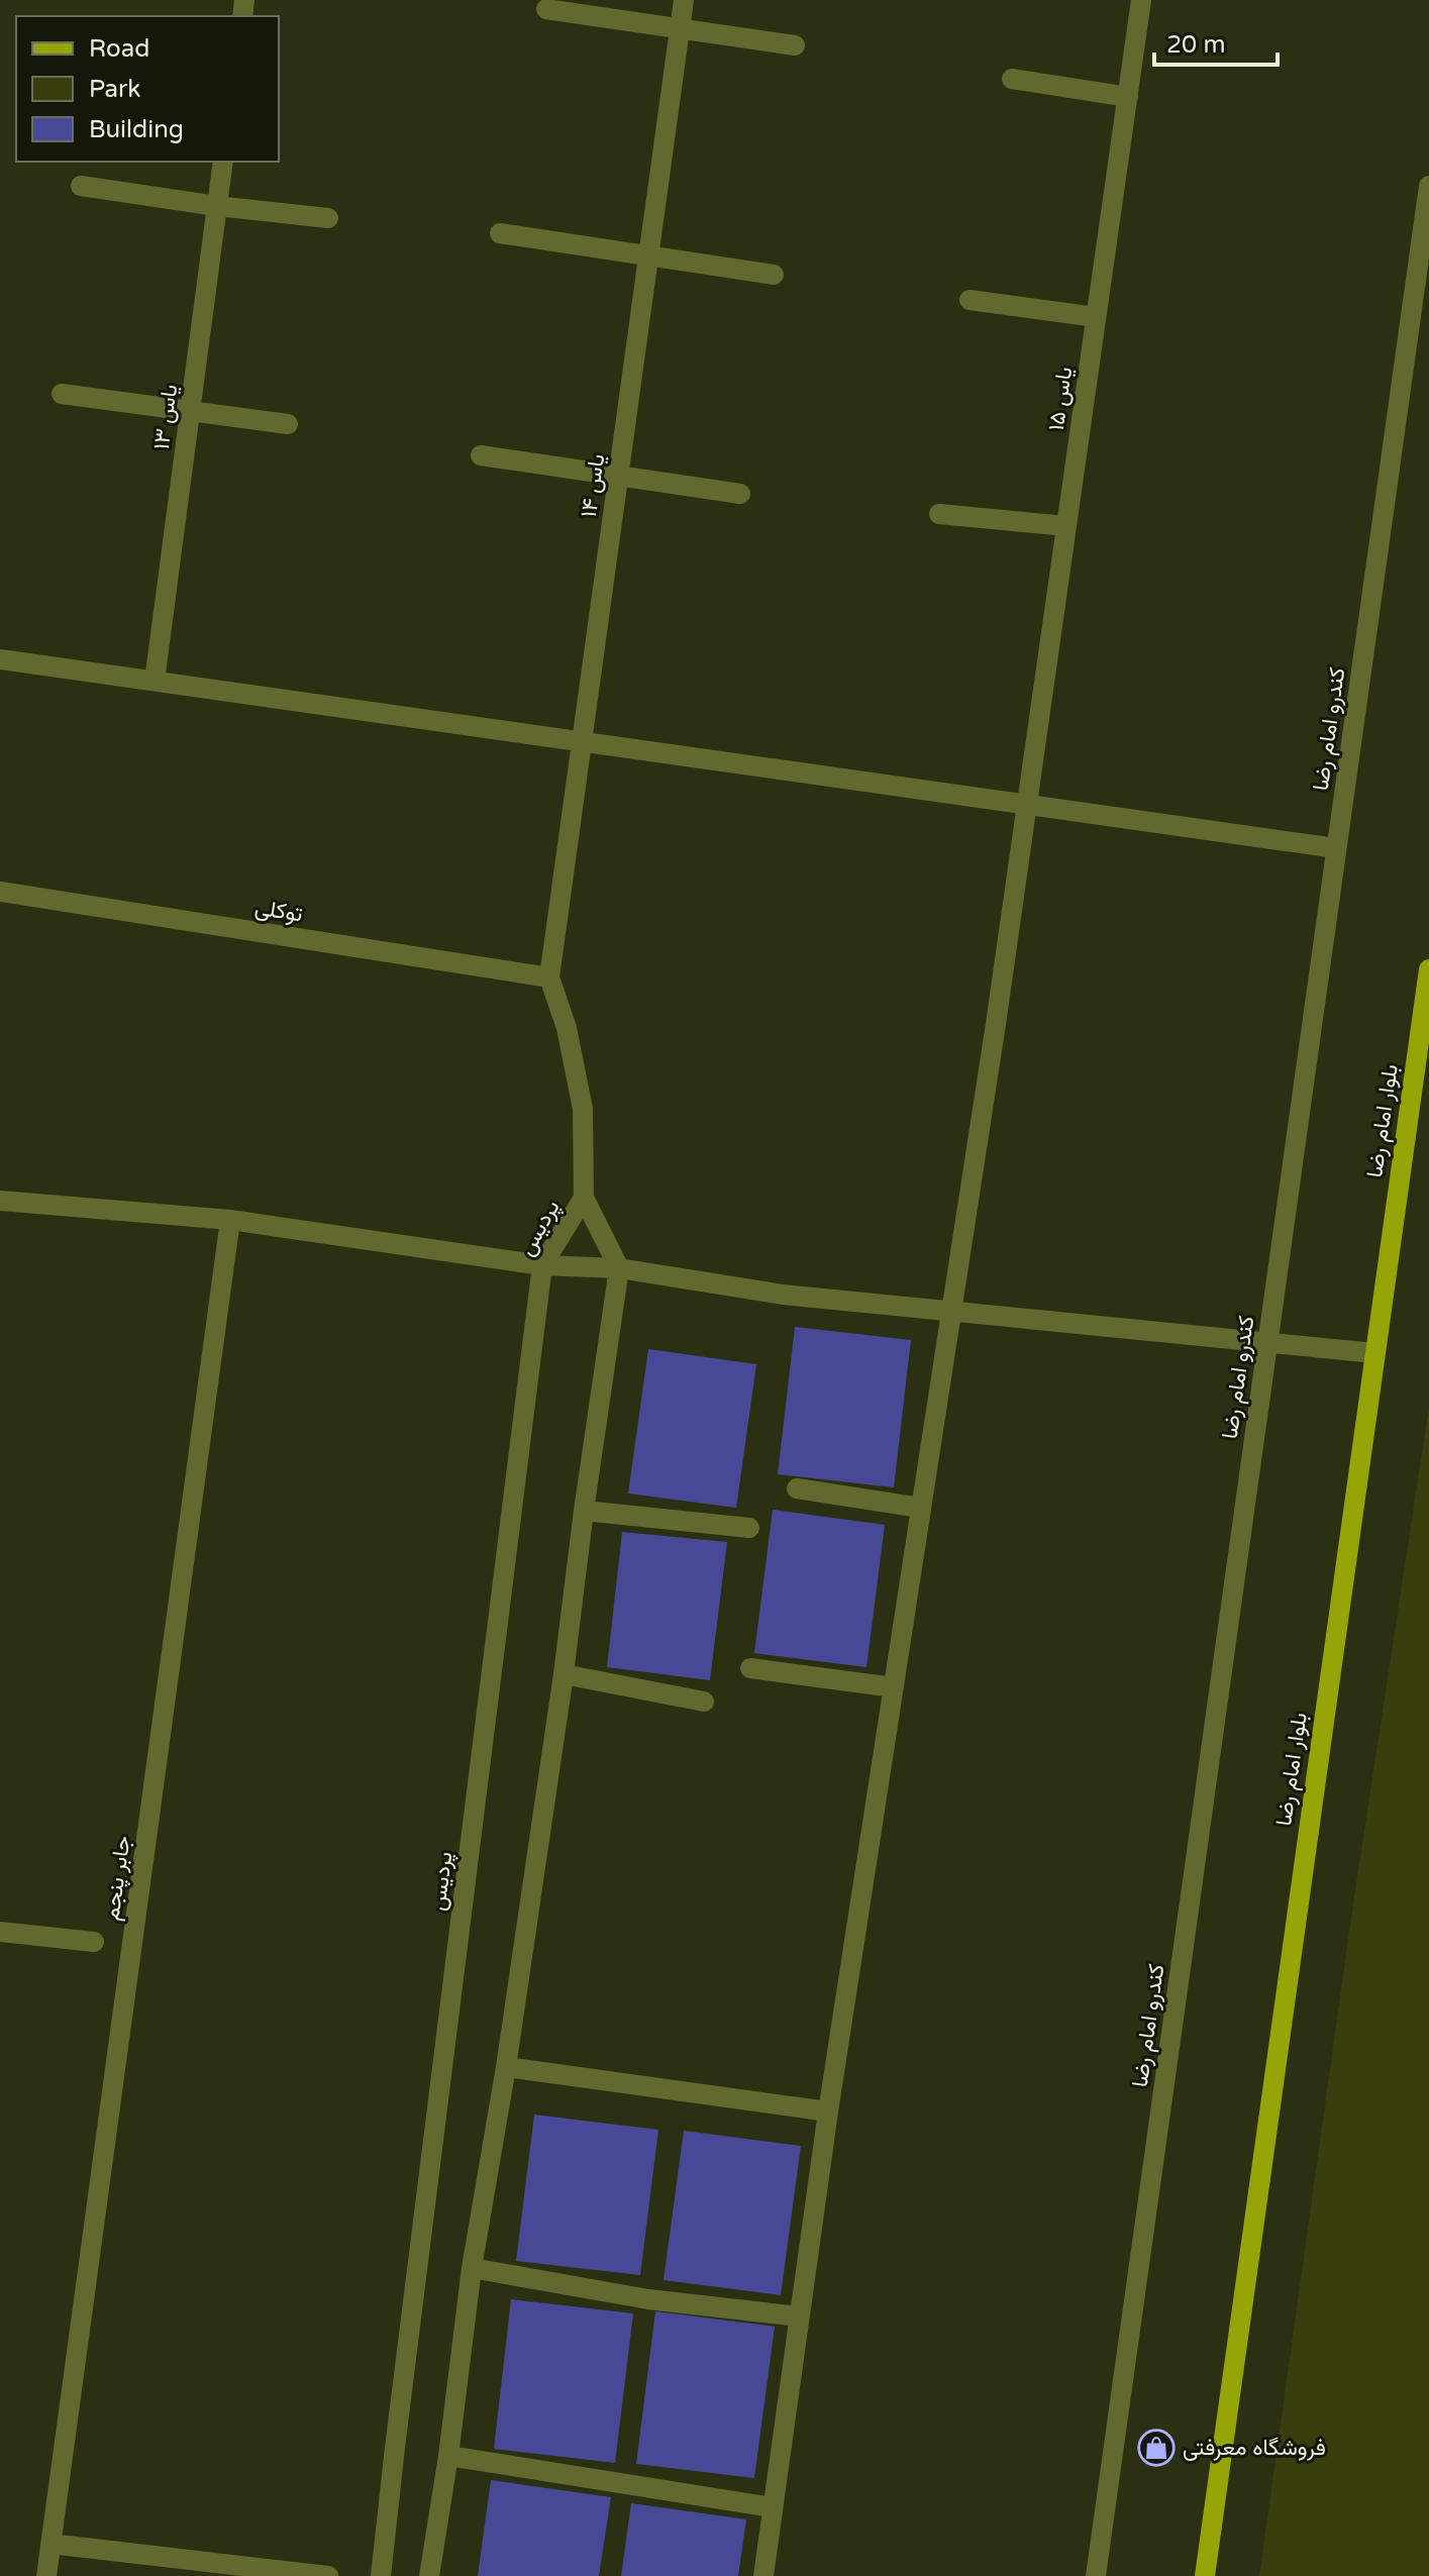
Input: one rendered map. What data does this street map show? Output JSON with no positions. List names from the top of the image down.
{
  "streets": {
    "main road": ["بلوار امام رضا"],
    "street": [
      "یاس ۱۵",
      "یاس ۱۳",
      "یاس ۱۴",
      "کندرو امام رضا",
      "توکلی",
      "پردیس",
      "جابر پنجم"
    ]
  },
  "crossings": [
    ["یاس ۱۴", "توکلی"]
  ],
  "places": {
    "shop": ["فروشگاه معرفتی"]
  },
  "legend": ["Road", "Park", "Building"],
  "scale_bar": "20 m"
}
